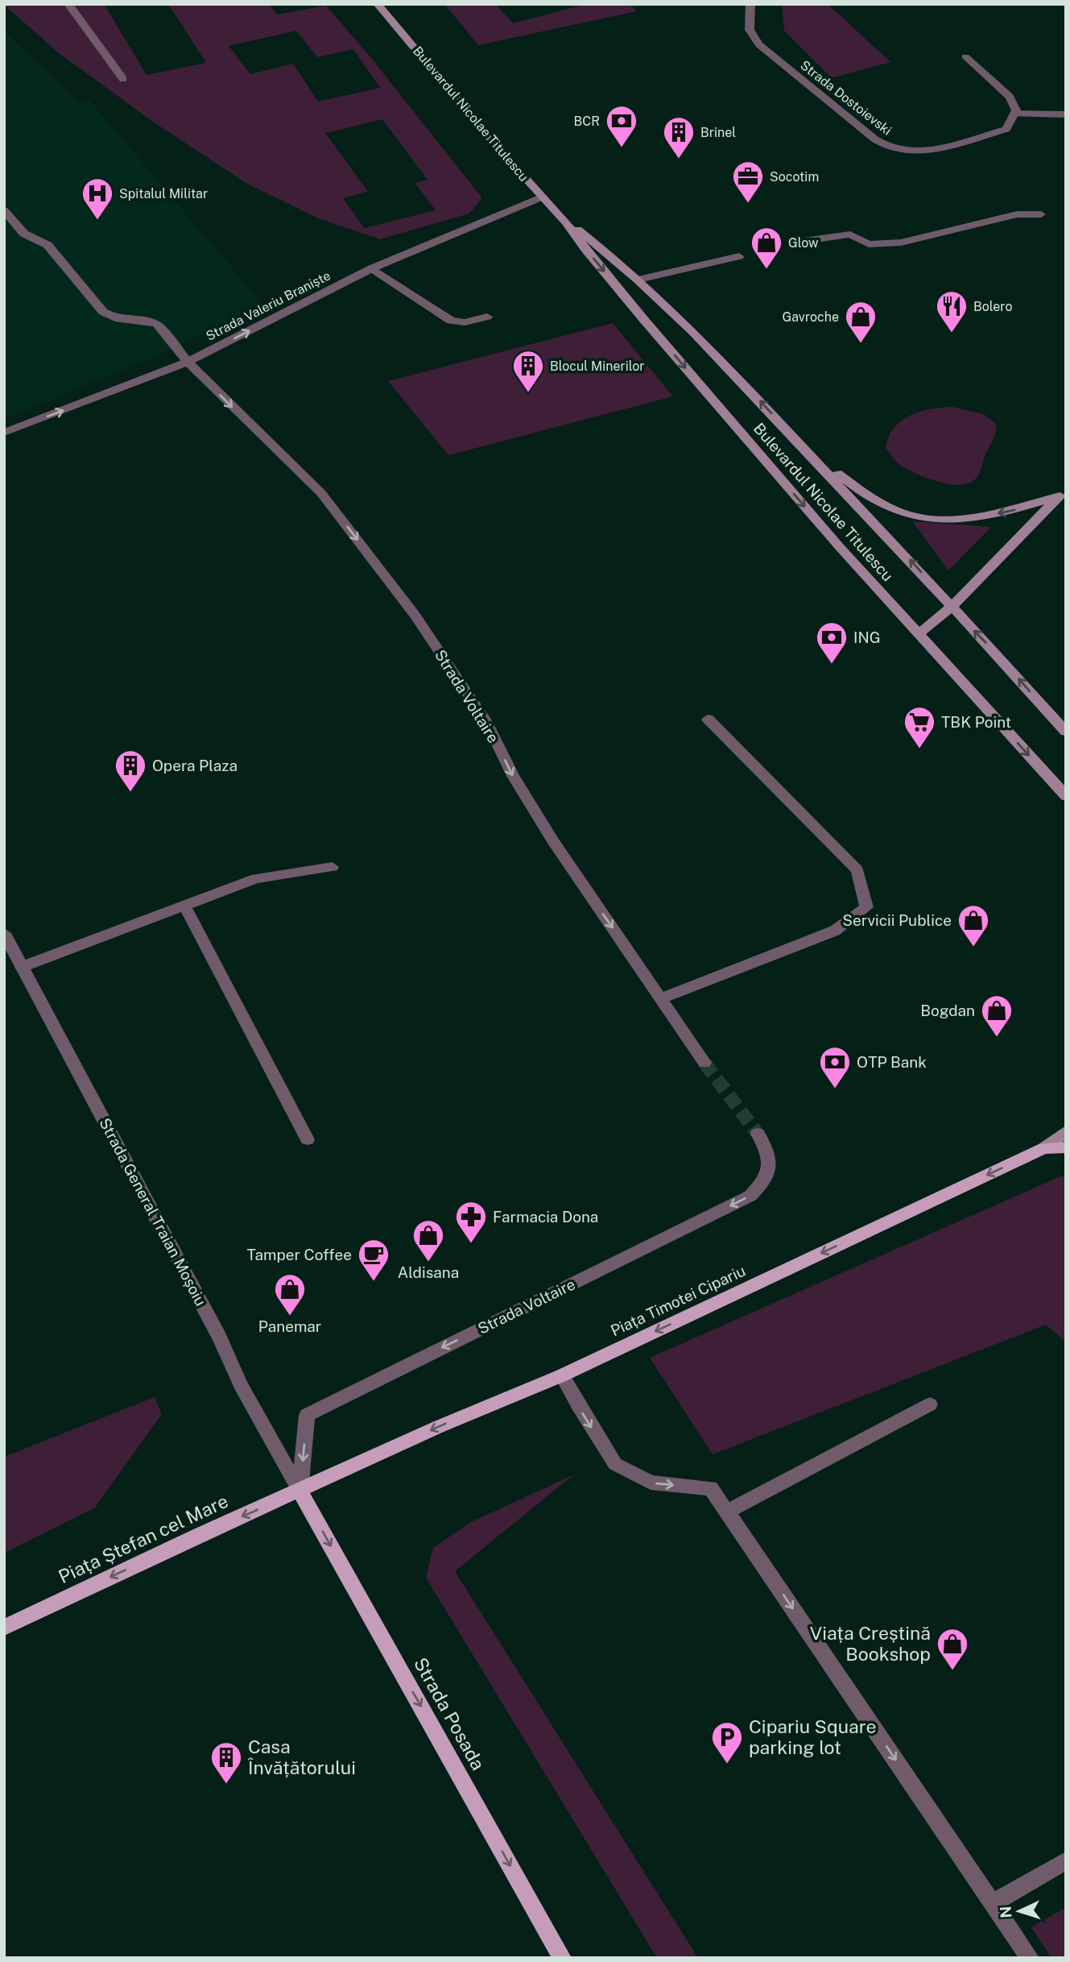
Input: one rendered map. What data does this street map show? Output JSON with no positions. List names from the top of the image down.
{
  "streets": {
    "main road": [
      "Bulevardul Nicolae Titulescu",
      "Piața Timotei Cipariu",
      "Piața Ștefan cel Mare",
      "Strada Posada"
    ],
    "street": [
      "Strada Dostoievski",
      "Strada Valeriu Braniște",
      "Strada Voltaire",
      "Strada General Traian Moșoiu"
    ]
  },
  "crossings": [
    ["Bulevardul Nicolae Titulescu", "Strada Valeriu Braniște"],
    ["Strada Valeriu Braniște", "Strada Voltaire"],
    ["Strada Voltaire", "Strada General Traian Moșoiu"],
    ["Strada Voltaire", "Piața Timotei Cipariu"],
    ["Strada Voltaire", "Piața Ștefan cel Mare"],
    ["Strada Voltaire", "Strada Posada"],
    ["Strada General Traian Moșoiu", "Piața Timotei Cipariu"],
    ["Strada General Traian Moșoiu", "Piața Ștefan cel Mare"],
    ["Strada General Traian Moșoiu", "Strada Posada"],
    ["Piața Timotei Cipariu", "Piața Ștefan cel Mare"],
    ["Piața Timotei Cipariu", "Strada Posada"],
    ["Piața Ștefan cel Mare", "Strada Posada"]
  ],
  "one_way": [
    "Strada Valeriu Braniște",
    "Piața Timotei Cipariu",
    "Piața Ștefan cel Mare",
    "Strada Posada"
  ],
  "places": {
    "bank": ["BCR", "ING", "OTP Bank"],
    "building": [
      "Brinel",
      "Blocul Minerilor",
      "Opera Plaza",
      "Casa Învățătorului"
    ],
    "office": ["Socotim"],
    "hospital": ["Spitalul Militar"],
    "shop": [
      "Glow",
      "Gavroche",
      "Servicii Publice",
      "Bogdan",
      "Aldisana",
      "Panemar",
      "Viața Creștină Bookshop"
    ],
    "restaurant": ["Bolero"],
    "supermarket": ["TBK Point"],
    "pharmacy": ["Farmacia Dona"],
    "cafe": ["Tamper Coffee"],
    "parking": ["Cipariu Square parking lot"]
  },
  "north": "left"
}
